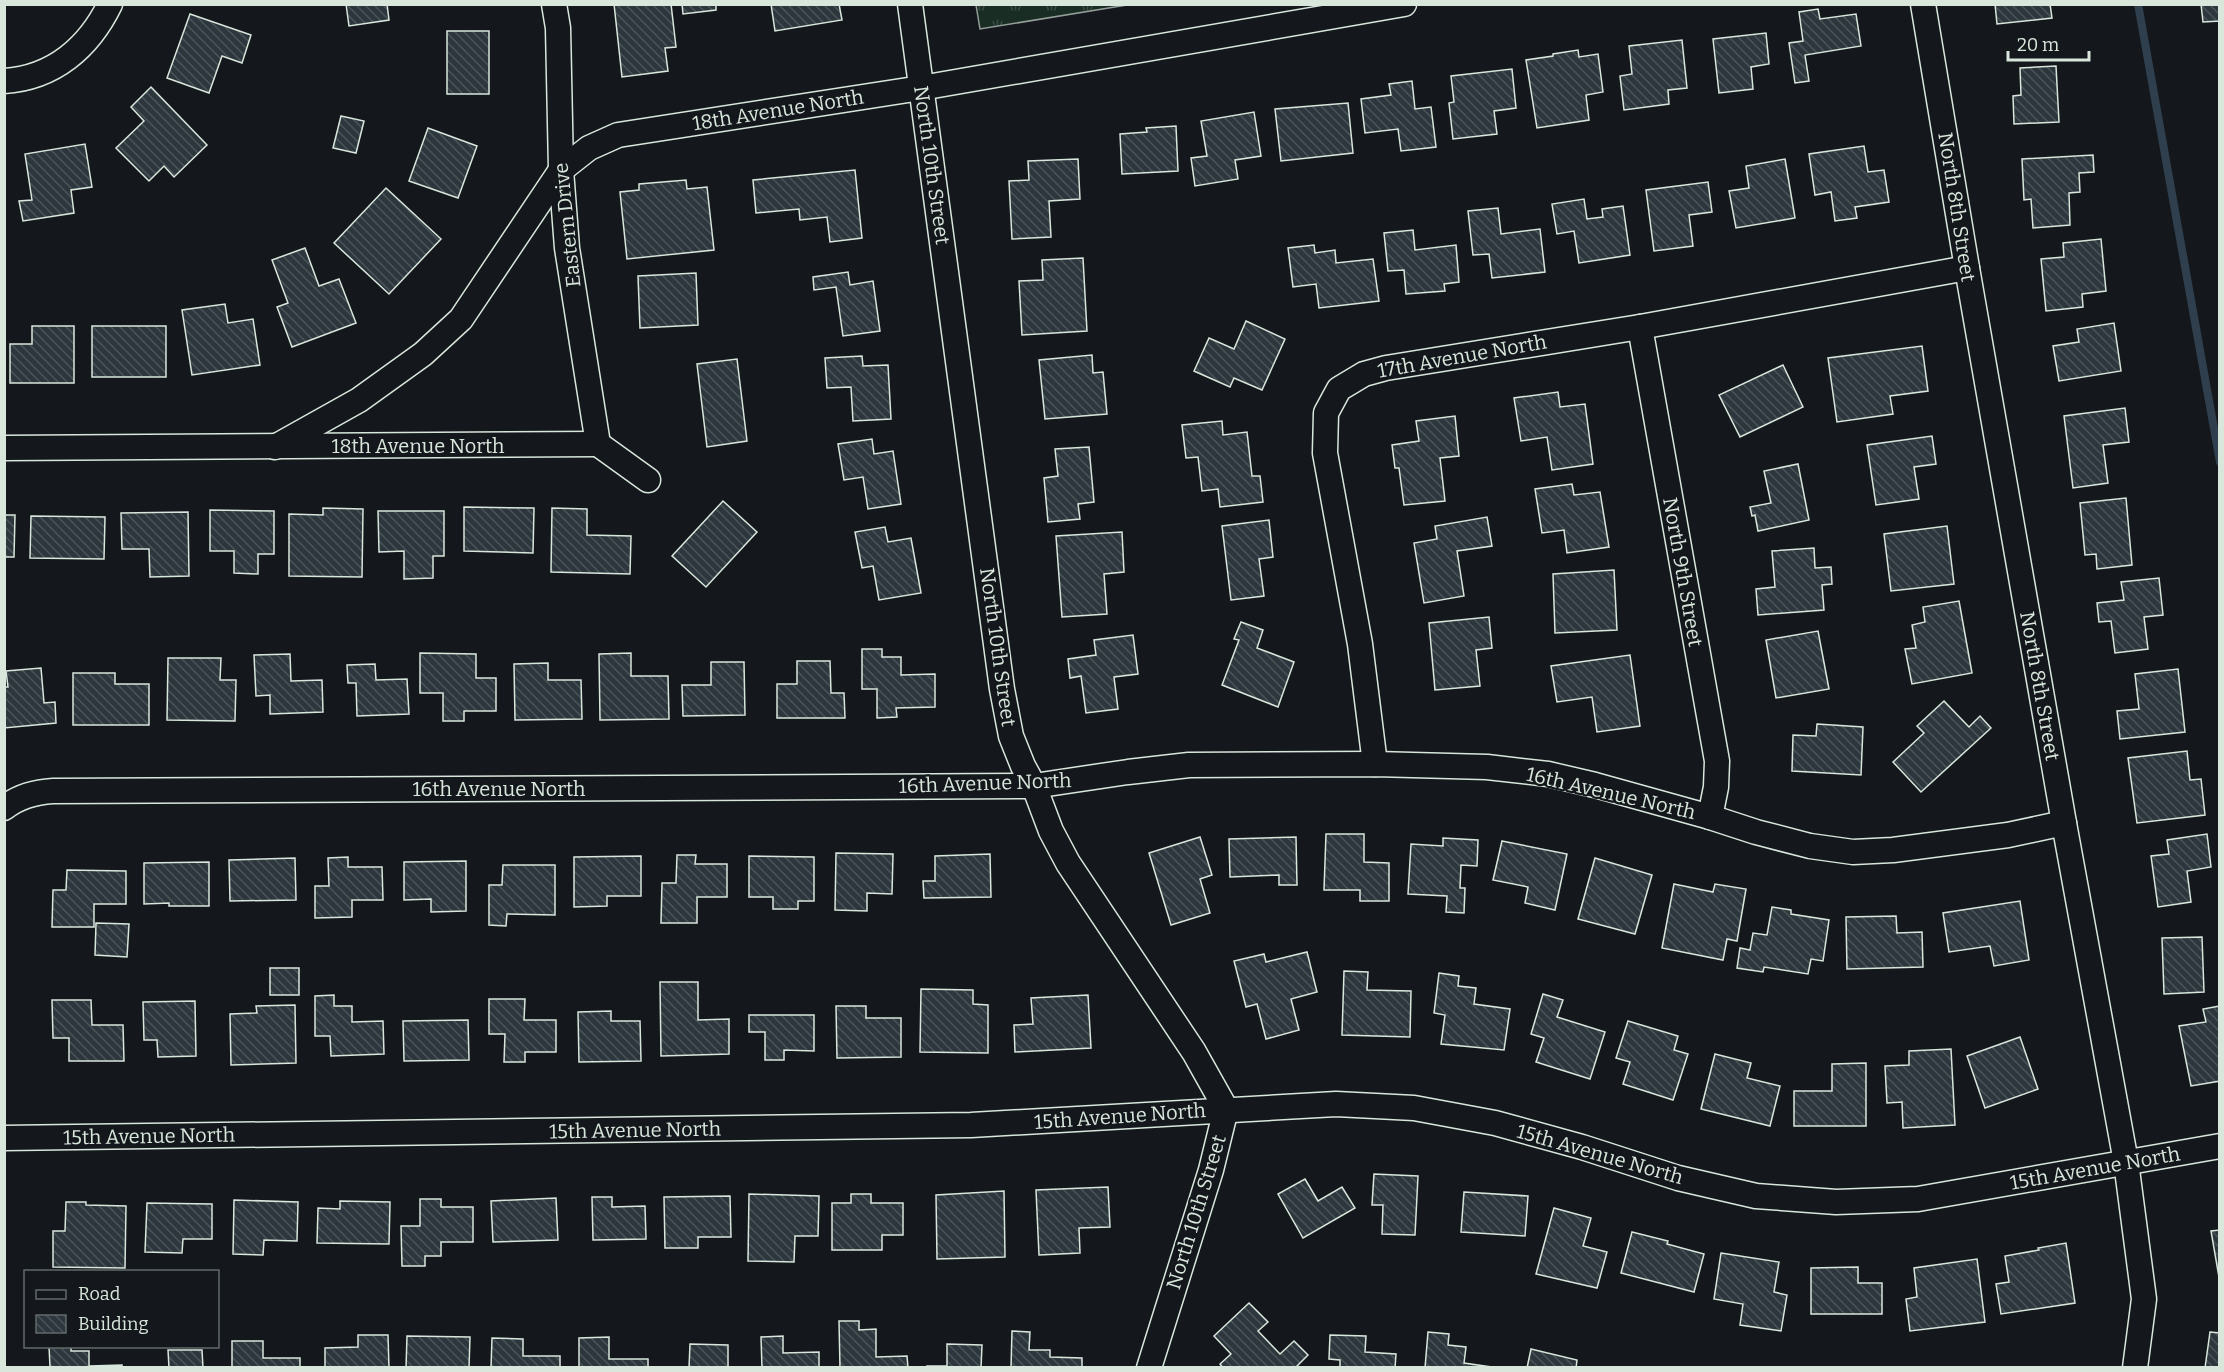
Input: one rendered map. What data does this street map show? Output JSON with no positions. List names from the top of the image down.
{
  "streets": {
    "street": [
      "18th Avenue North",
      "North 10th Street",
      "North 8th Street",
      "Eastern Drive",
      "17th Avenue North",
      "North 9th Street",
      "16th Avenue North",
      "15th Avenue North"
    ]
  },
  "crossings": [
    ["18th Avenue North", "North 10th Street"],
    ["18th Avenue North", "Eastern Drive"],
    ["North 10th Street", "16th Avenue North"],
    ["North 10th Street", "15th Avenue North"],
    ["North 8th Street", "17th Avenue North"],
    ["North 8th Street", "16th Avenue North"],
    ["North 8th Street", "15th Avenue North"],
    ["17th Avenue North", "North 9th Street"],
    ["17th Avenue North", "16th Avenue North"],
    ["North 9th Street", "16th Avenue North"]
  ],
  "legend": ["Road", "Building"],
  "scale_bar": "20 m"
}
